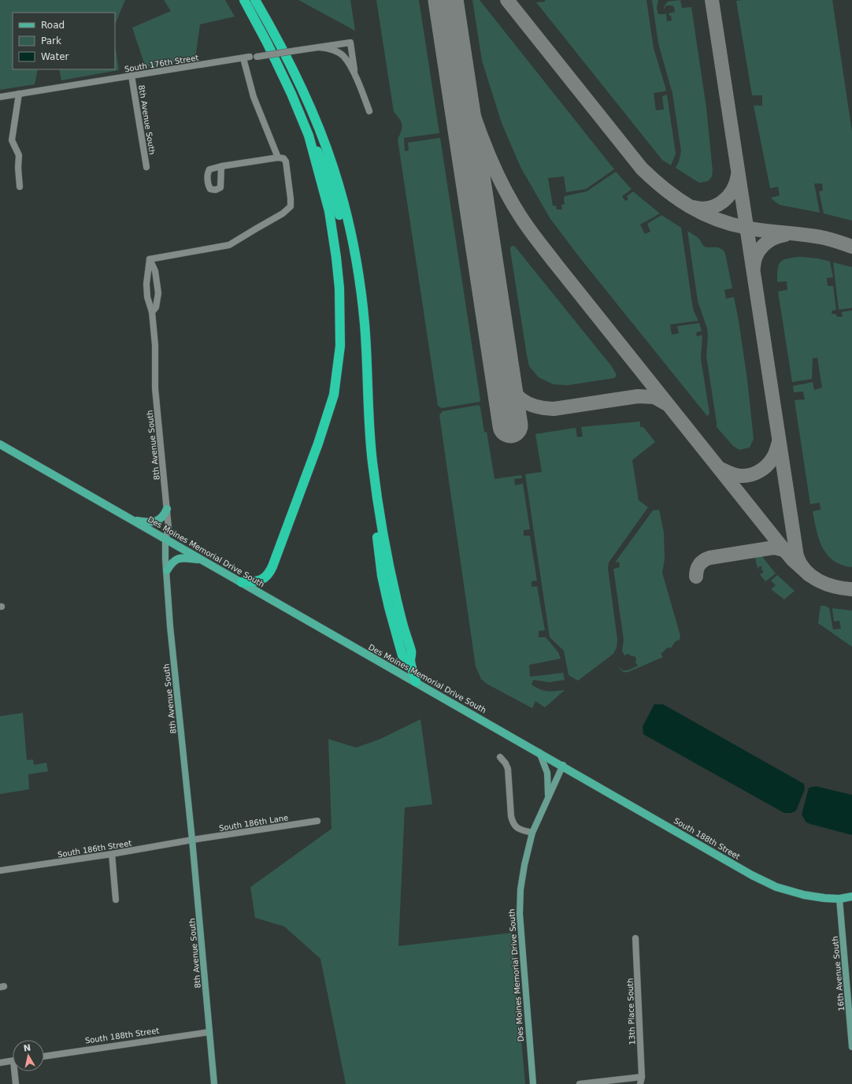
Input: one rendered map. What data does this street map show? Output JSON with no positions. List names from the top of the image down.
{
  "streets": {
    "main road": ["Des Moines Memorial Drive South", "South 188th Street"],
    "street": [
      "South 176th Street",
      "8th Avenue South",
      "South 186th Lane",
      "South 186th Street",
      "16th Avenue South",
      "13th Place South"
    ]
  },
  "crossings": [
    ["South 176th Street", "8th Avenue South"],
    ["8th Avenue South", "Des Moines Memorial Drive South"],
    ["8th Avenue South", "South 186th Lane"],
    ["8th Avenue South", "South 188th Street"],
    ["8th Avenue South", "South 186th Street"],
    ["Des Moines Memorial Drive South", "South 188th Street"],
    ["South 186th Lane", "South 186th Street"],
    ["South 188th Street", "16th Avenue South"]
  ],
  "legend": ["Road", "Park", "Water"],
  "north": "top"
}
